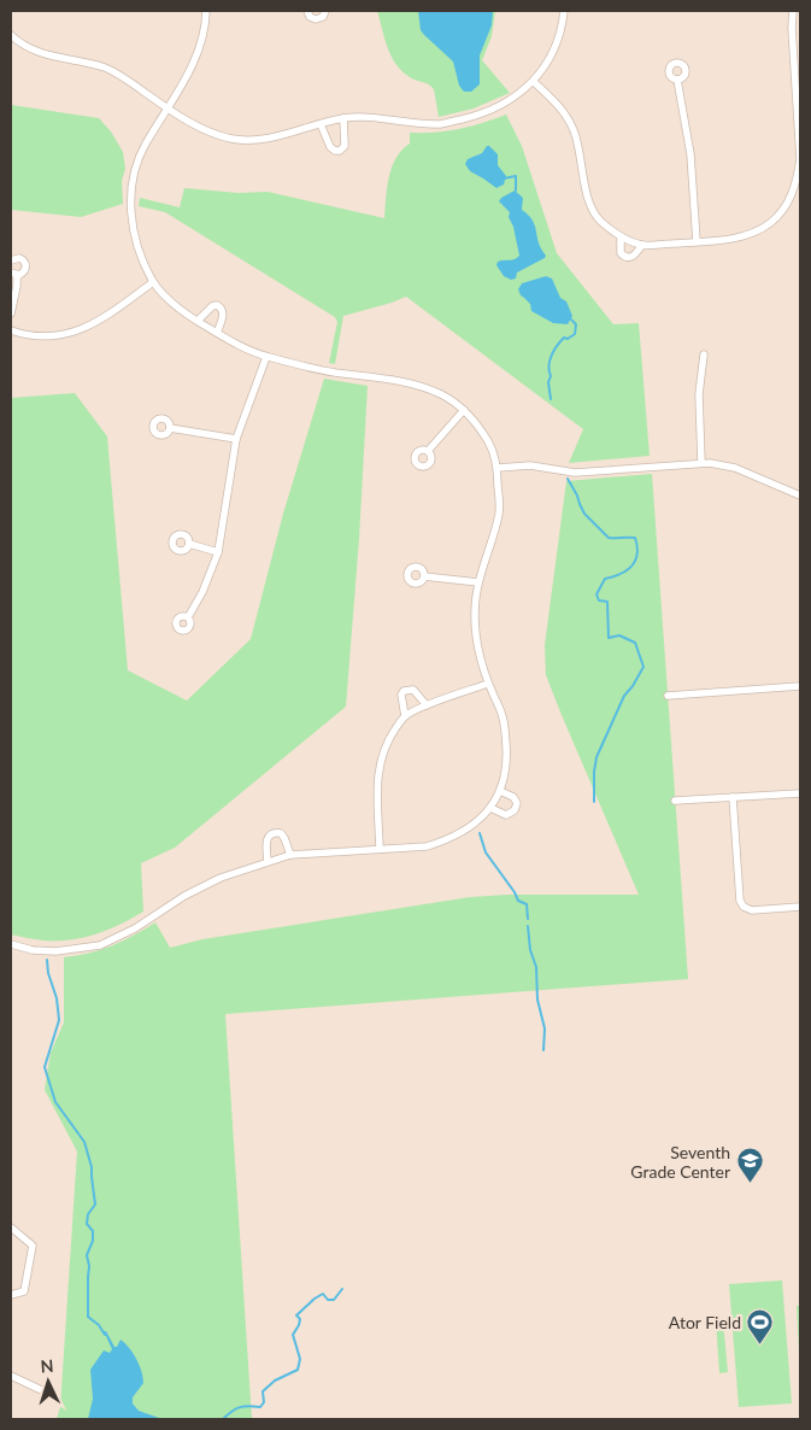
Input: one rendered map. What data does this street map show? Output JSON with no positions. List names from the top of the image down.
{
  "places": {
    "school or university": ["Seventh Grade Center"],
    "sports": ["Ator Field"]
  },
  "north": "top"
}
